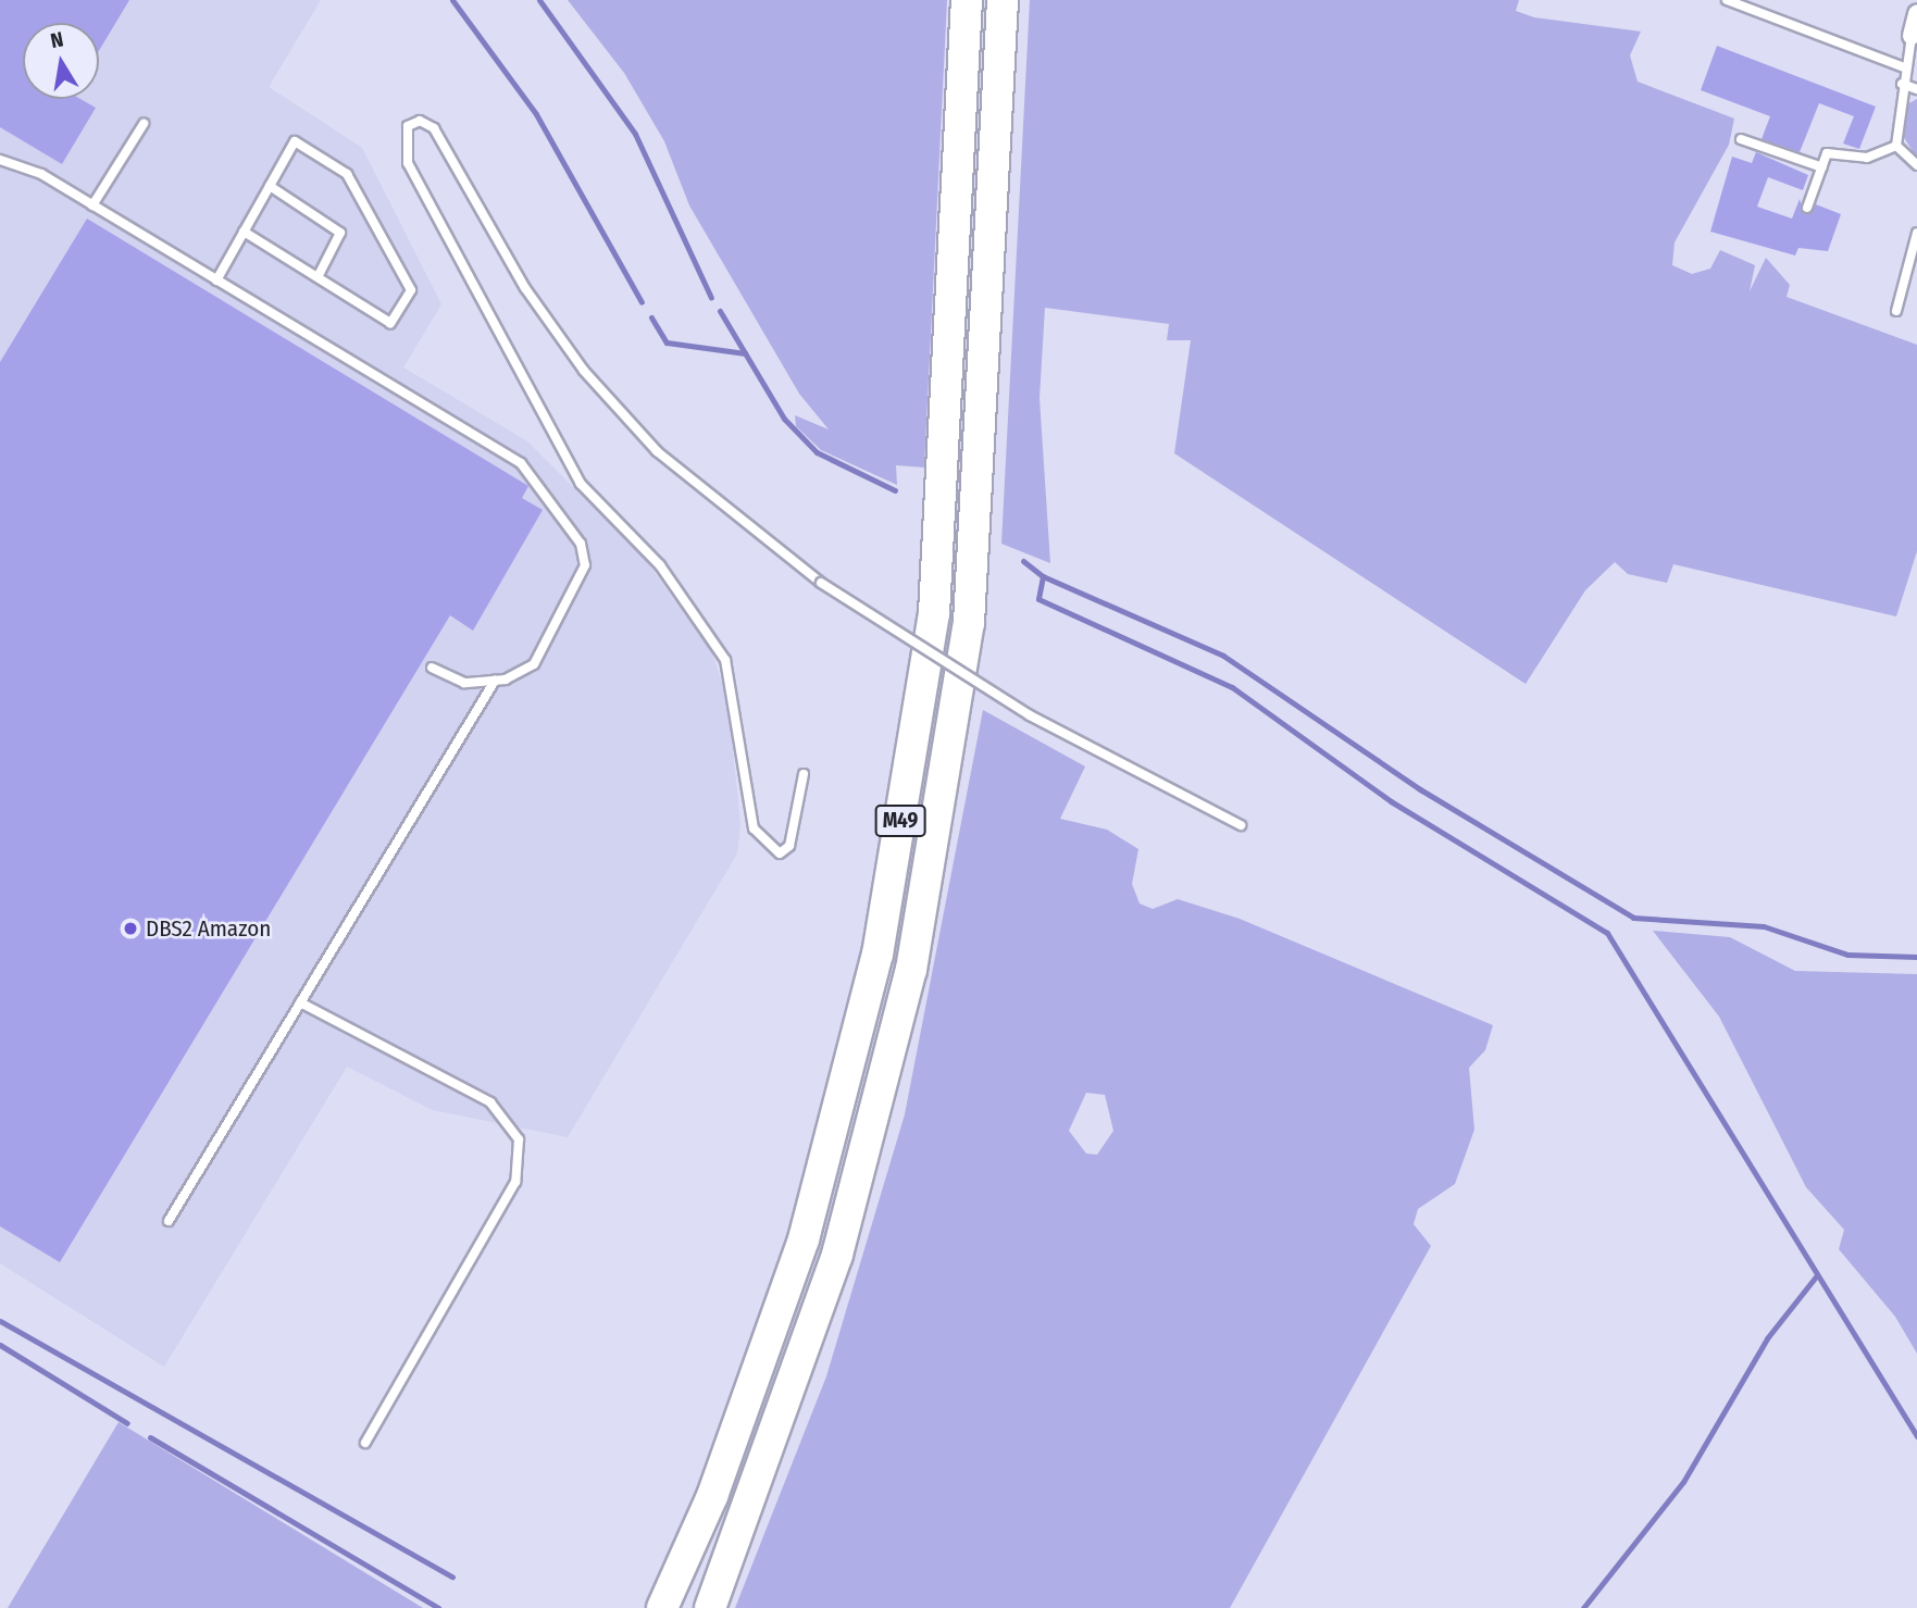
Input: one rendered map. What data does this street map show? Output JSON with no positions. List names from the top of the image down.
{
  "streets": {
    "highway": ["M49"]
  },
  "places": ["DBS2 Amazon"],
  "north": "top"
}
